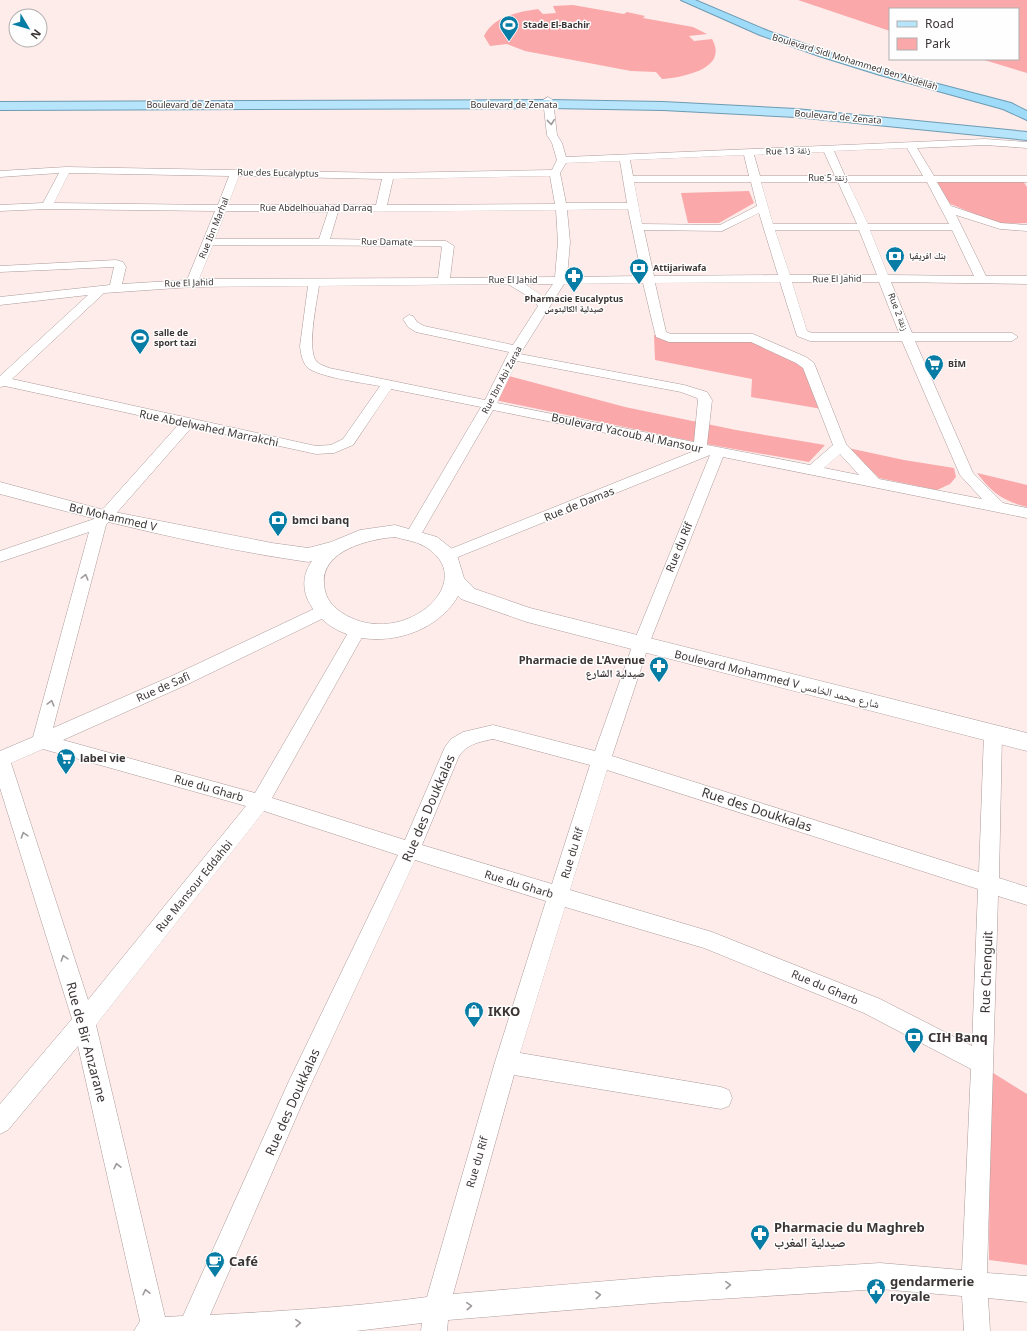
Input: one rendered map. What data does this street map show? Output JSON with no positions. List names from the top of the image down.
{
  "streets": {
    "highway": ["Boulevard Sidi Mohammed Ben Abdellah"],
    "main road": ["Boulevard de Zenata"],
    "street": [
      "Rue 13 زنقة",
      "Rue des Eucalyptus",
      "Rue 5 زنقة",
      "Rue Abdelhouahad Darraq",
      "Rue Ibn Marhal",
      "Rue Damate",
      "Rue El Jahid",
      "Rue 2 زنقة",
      "Rue Ibn Abi Zaraa",
      "Rue Abdelwahed Marrakchi",
      "Boulevard Yacoub Al Mansour",
      "Rue de Damas",
      "Bd Mohammed V",
      "Rue du Rif",
      "Boulevard Mohammed V شارع محمد الخامس",
      "Rue de Safi",
      "Rue du Gharb",
      "Rue des Doukkalas",
      "Rue Mansour Eddahbi",
      "Rue Chenguit",
      "Rue de Bir Anzarane"
    ]
  },
  "crossings": [
    ["Rue 13 زنقة", "Rue 2 زنقة"],
    ["Rue des Eucalyptus", "Rue Ibn Marhal"],
    ["Rue des Eucalyptus", "Rue Ibn Abi Zaraa"],
    ["Rue 5 زنقة", "Rue 2 زنقة"],
    ["Rue Abdelhouahad Darraq", "Rue Ibn Marhal"],
    ["Rue Abdelhouahad Darraq", "Rue Ibn Abi Zaraa"],
    ["Rue Ibn Marhal", "Rue El Jahid"],
    ["Rue Damate", "Rue El Jahid"],
    ["Rue El Jahid", "Rue 2 زنقة"],
    ["Rue El Jahid", "Rue Ibn Abi Zaraa"],
    ["Rue El Jahid", "Boulevard Yacoub Al Mansour"],
    ["Rue 2 زنقة", "Boulevard Yacoub Al Mansour"],
    ["Rue Ibn Abi Zaraa", "Boulevard Yacoub Al Mansour"],
    ["Rue Ibn Abi Zaraa", "Rue de Damas"],
    ["Rue Ibn Abi Zaraa", "Bd Mohammed V"],
    ["Rue Ibn Abi Zaraa", "Rue du Rif"],
    ["Rue Ibn Abi Zaraa", "Boulevard Mohammed V شارع محمد الخامس"],
    ["Rue Ibn Abi Zaraa", "Rue de Safi"],
    ["Rue Ibn Abi Zaraa", "Rue Mansour Eddahbi"],
    ["Rue Abdelwahed Marrakchi", "Boulevard Yacoub Al Mansour"],
    ["Boulevard Yacoub Al Mansour", "Rue de Damas"],
    ["Boulevard Yacoub Al Mansour", "Rue du Rif"],
    ["Rue de Damas", "Bd Mohammed V"],
    ["Rue de Damas", "Rue du Rif"],
    ["Rue de Damas", "Boulevard Mohammed V شارع محمد الخامس"],
    ["Rue de Damas", "Rue de Safi"],
    ["Rue de Damas", "Rue Mansour Eddahbi"],
    ["Bd Mohammed V", "Boulevard Mohammed V شارع محمد الخامس"],
    ["Bd Mohammed V", "Rue de Safi"],
    ["Bd Mohammed V", "Rue Mansour Eddahbi"],
    ["Rue du Rif", "Boulevard Mohammed V شارع محمد الخامس"],
    ["Rue du Rif", "Rue du Gharb"],
    ["Rue du Rif", "Rue des Doukkalas"],
    ["Boulevard Mohammed V شارع محمد الخامس", "Rue de Safi"],
    ["Boulevard Mohammed V شارع محمد الخامس", "Rue Mansour Eddahbi"],
    ["Boulevard Mohammed V شارع محمد الخامس", "Rue Chenguit"],
    ["Rue de Safi", "Rue du Gharb"],
    ["Rue de Safi", "Rue Mansour Eddahbi"],
    ["Rue de Safi", "Rue de Bir Anzarane"],
    ["Rue du Gharb", "Rue des Doukkalas"],
    ["Rue du Gharb", "Rue Mansour Eddahbi"],
    ["Rue du Gharb", "Rue Chenguit"],
    ["Rue des Doukkalas", "Rue Chenguit"],
    ["Rue Mansour Eddahbi", "Rue de Bir Anzarane"]
  ],
  "one_way": ["Rue de Bir Anzarane"],
  "places": {
    "sports": ["Stade El-Bachir", "salle de sport tazi"],
    "bank": [
      "بنك افريقيا",
      "Attijariwafa",
      "bmci banq",
      "CIH Banq"
    ],
    "pharmacy": ["Pharmacie Eucalyptus صيدلية الكالبتوس", "Pharmacie de L'Avenue صيدلية الشارع", "Pharmacie du Maghreb صيدلية المغرب"],
    "supermarket": ["BİM", "label vie"],
    "shop": ["IKKO"],
    "cafe": ["Café"],
    "public building": ["gendarmerie royale"]
  },
  "legend": ["Road", "Park"],
  "north": "bottom right"
}
